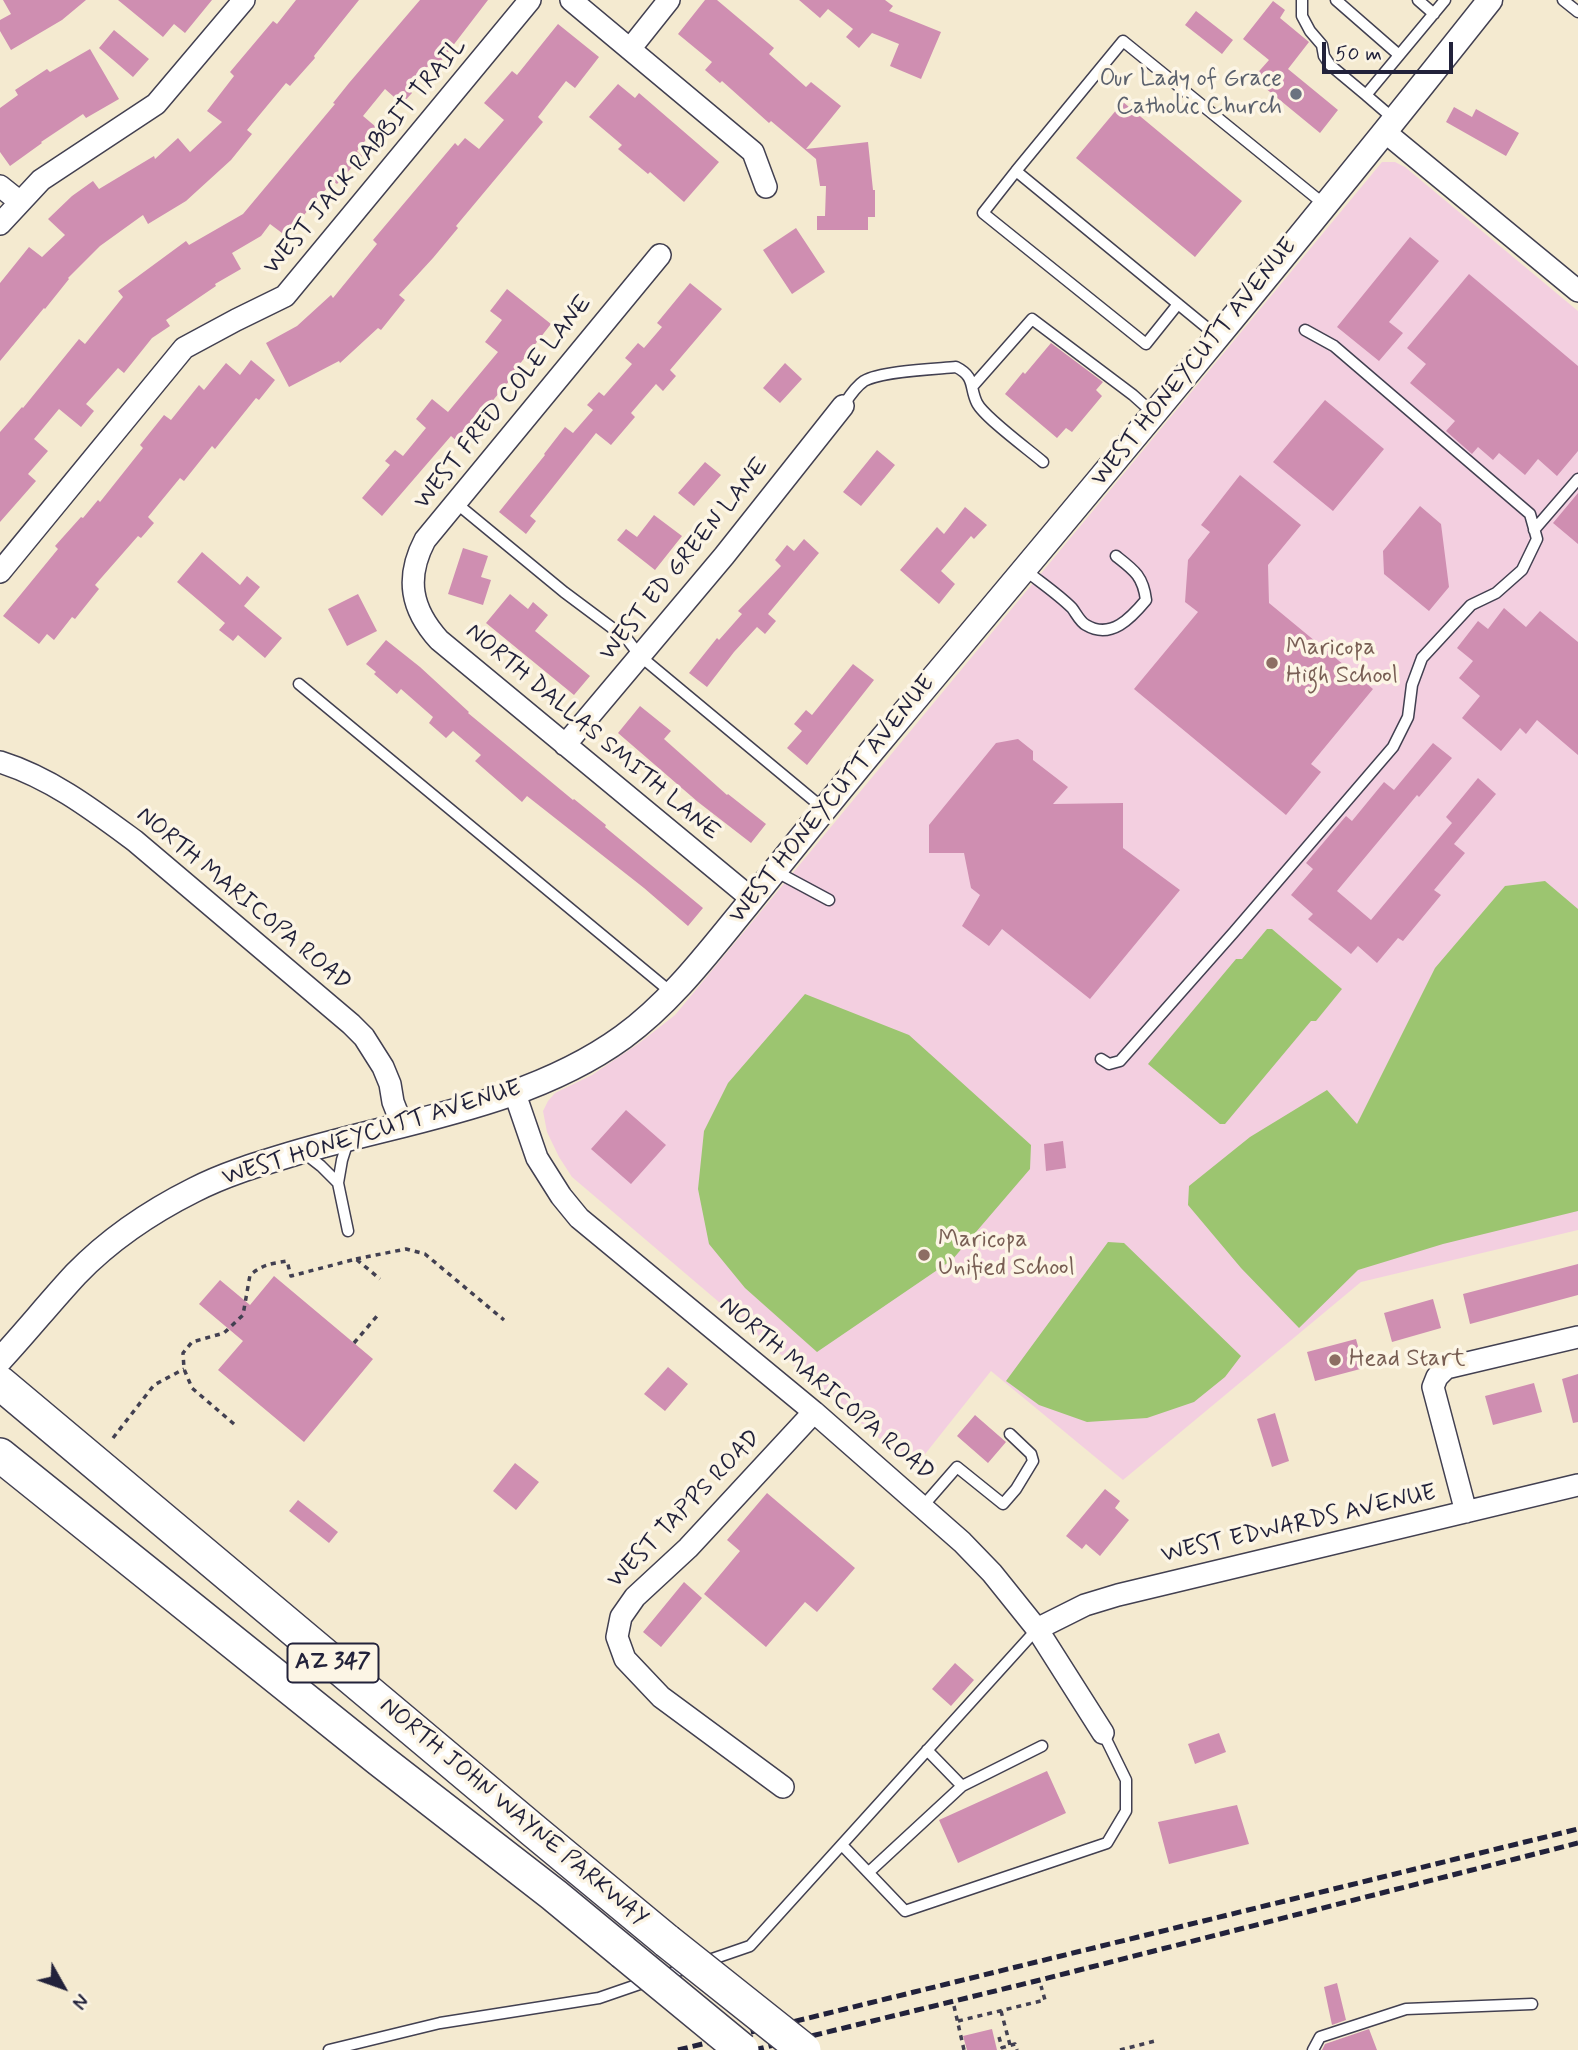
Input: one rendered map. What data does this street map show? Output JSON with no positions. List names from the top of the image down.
{
  "streets": {
    "highway": ["AZ 347", "NORTH JOHN WAYNE PARKWAY"],
    "street": [
      "WEST JACK RABBIT TRAIL",
      "WEST HONEYCUTT AVENUE",
      "WEST FRED COLE LANE",
      "WEST ED GREEN LANE",
      "NORTH DALLAS SMITH LANE",
      "NORTH MARICOPA ROAD",
      "WEST TAPPS ROAD",
      "WEST EDWARDS AVENUE"
    ]
  },
  "crossings": [
    ["WEST HONEYCUTT AVENUE", "NORTH DALLAS SMITH LANE"],
    ["WEST HONEYCUTT AVENUE", "NORTH MARICOPA ROAD"],
    ["WEST FRED COLE LANE", "NORTH DALLAS SMITH LANE"],
    ["WEST ED GREEN LANE", "NORTH DALLAS SMITH LANE"],
    ["NORTH MARICOPA ROAD", "WEST TAPPS ROAD"],
    ["NORTH MARICOPA ROAD", "WEST EDWARDS AVENUE"]
  ],
  "places": [
    "Our Lady of Grace Catholic Church",
    "Maricopa High School",
    "Maricopa Unified School",
    "Head Start"
  ],
  "scale_bar": "50 m",
  "north": "bottom right"
}
